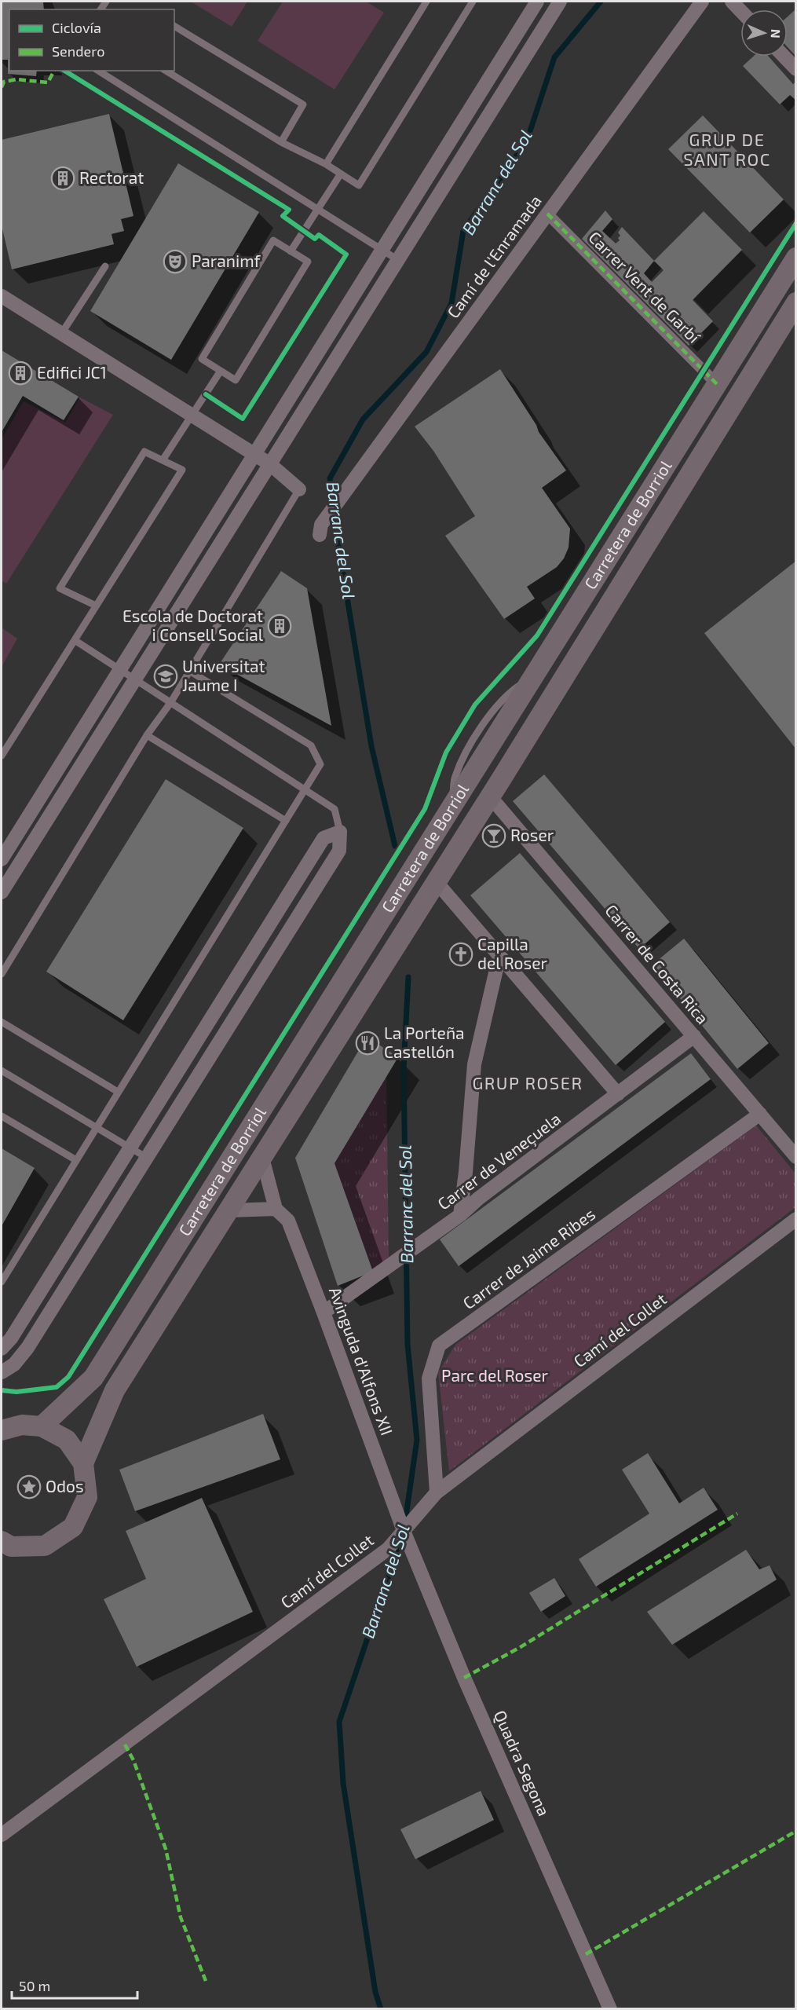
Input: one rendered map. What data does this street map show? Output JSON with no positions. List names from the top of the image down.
{
  "streets": {
    "main road": ["Carretera de Borriol"],
    "street": [
      "Camí de l'Enramada",
      "Carrer Vent de Garbí",
      "Carrer de Costa Rica",
      "Carrer de Veneçuela",
      "Carrer de Jaime Ribes",
      "Camí del Collet",
      "Avinguda d'Alfons XII",
      "Quadra Segona"
    ]
  },
  "crossings": [
    ["Camí de l'Enramada", "Carrer Vent de Garbí"],
    ["Carrer Vent de Garbí", "Carretera de Borriol"],
    ["Carretera de Borriol", "Carrer de Costa Rica"],
    ["Carretera de Borriol", "Avinguda d'Alfons XII"],
    ["Carrer de Costa Rica", "Carrer de Veneçuela"],
    ["Carrer de Costa Rica", "Carrer de Jaime Ribes"],
    ["Carrer de Veneçuela", "Avinguda d'Alfons XII"],
    ["Carrer de Jaime Ribes", "Camí del Collet"],
    ["Camí del Collet", "Avinguda d'Alfons XII"],
    ["Camí del Collet", "Quadra Segona"],
    ["Avinguda d'Alfons XII", "Quadra Segona"]
  ],
  "districts": ["GRUP DE SANT ROC", "GRUP ROSER"],
  "water": ["Barranc del Sol"],
  "parks": ["Parc del Roser"],
  "places": {
    "building": ["Rectorat", "Edifici JC1", "Escola de Doctorat i Consell Social"],
    "theatre": ["Paranimf"],
    "school or university": ["Universitat Jaume I"],
    "bar": ["Roser"],
    "church": ["Capilla del Roser"],
    "restaurant": ["La Porteña Castellón"],
    "place": ["Odos"]
  },
  "legend": ["Ciclovía", "Sendero"],
  "scale_bar": "50 m",
  "north": "right"
}
